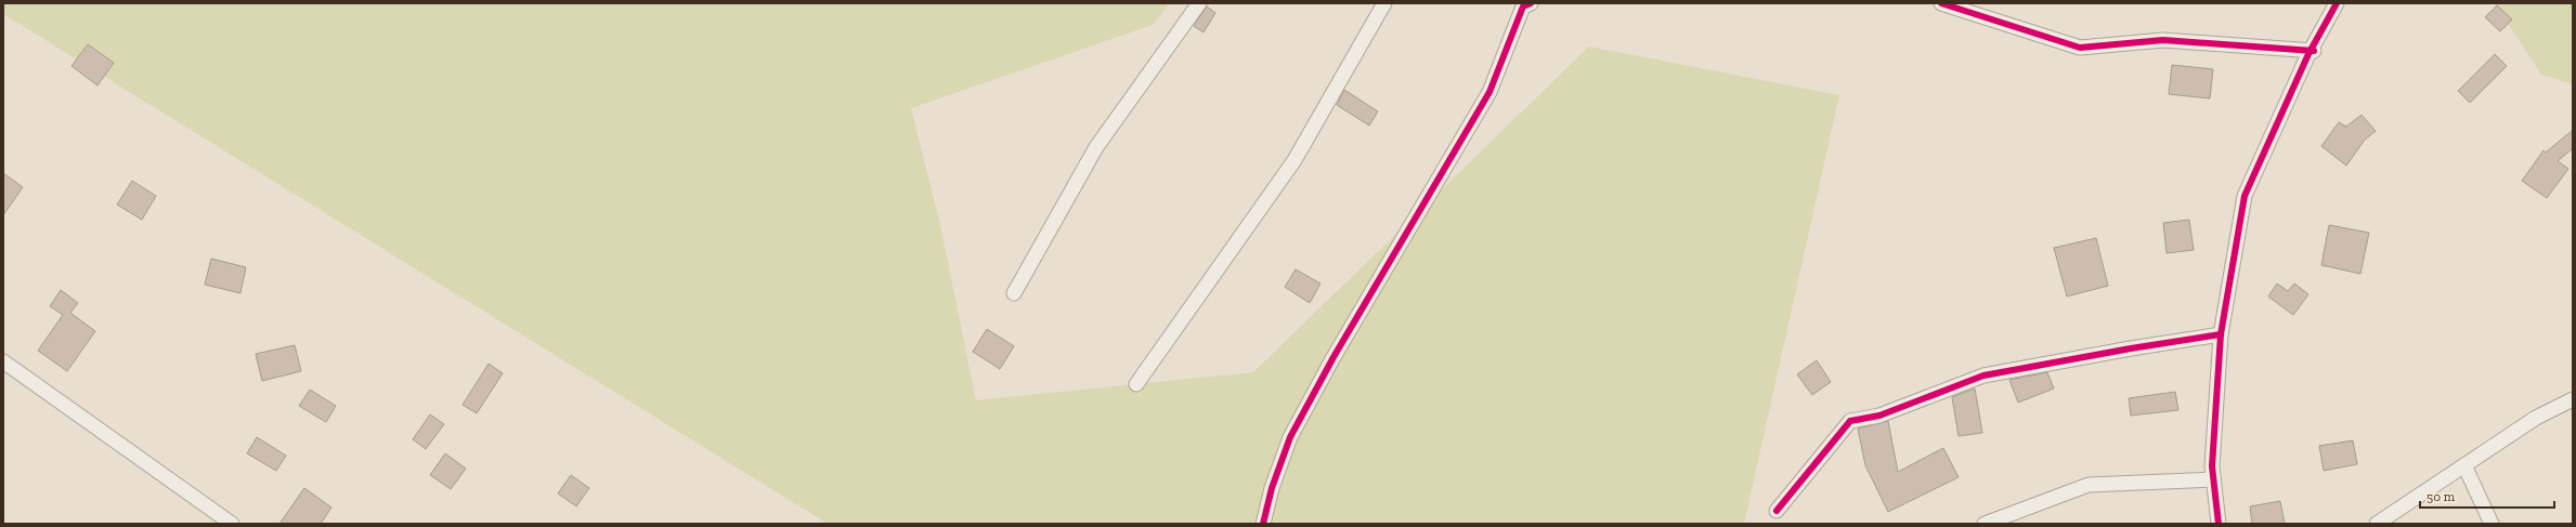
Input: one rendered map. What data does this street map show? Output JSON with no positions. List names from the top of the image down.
{
  "scale_bar": "50 m"
}
